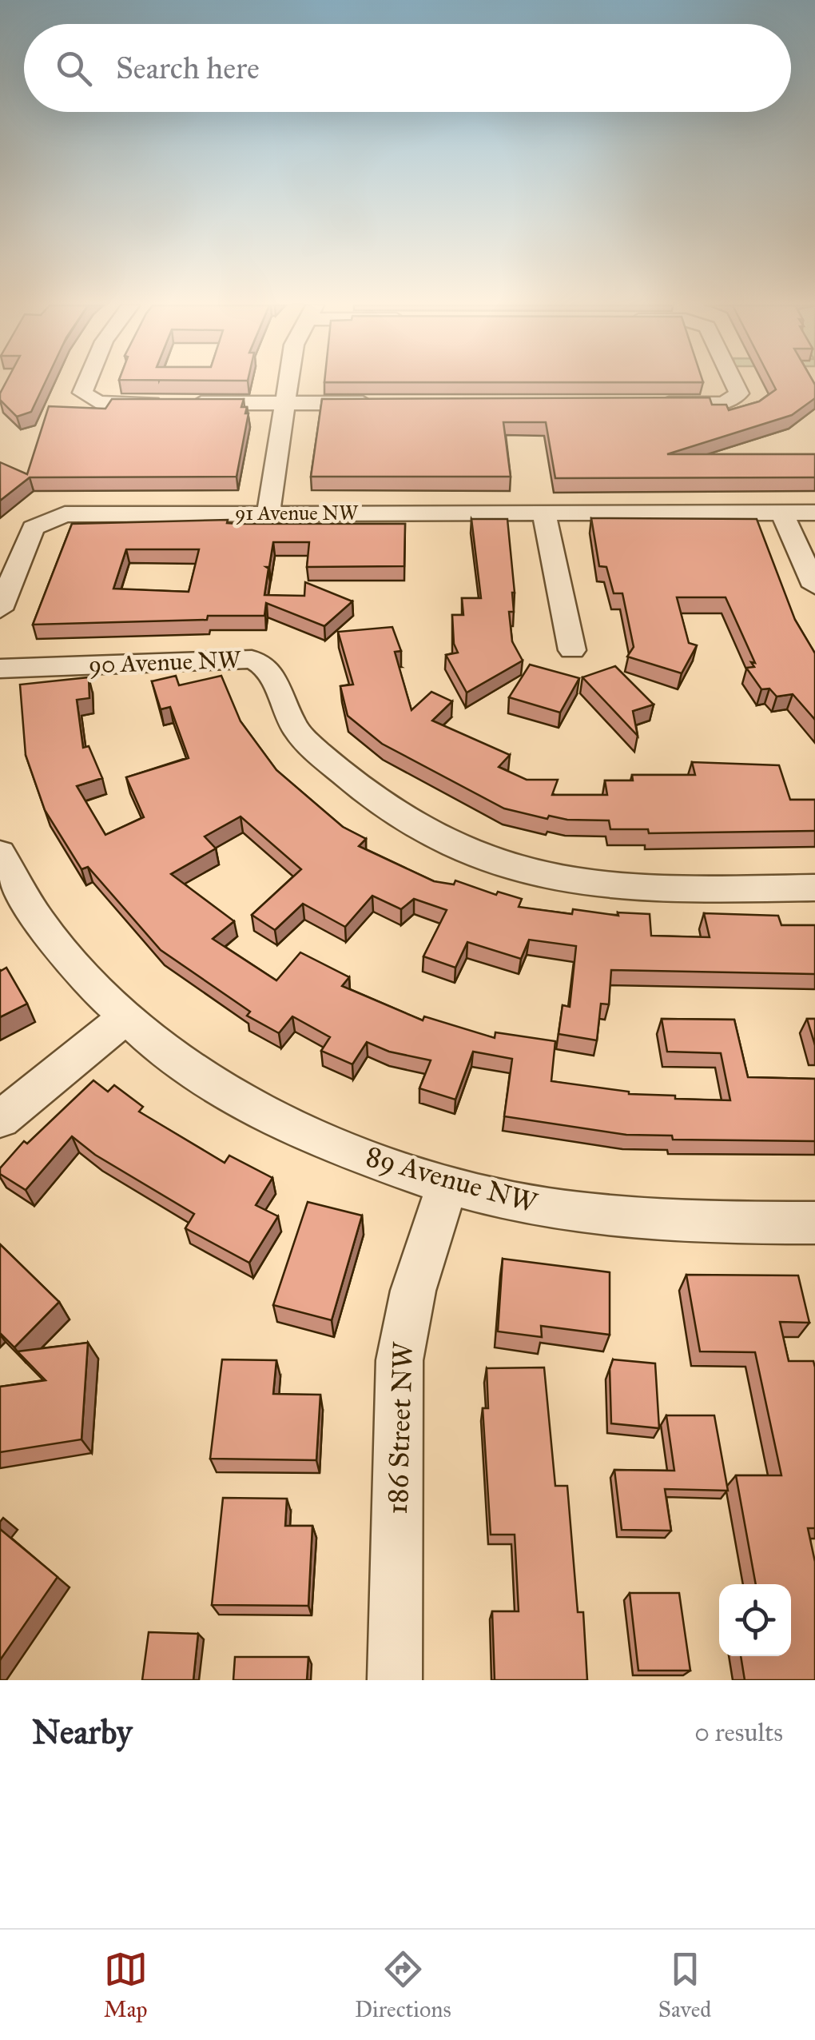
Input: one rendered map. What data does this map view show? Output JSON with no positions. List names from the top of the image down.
{
  "streets": {
    "street": [
      "91 Avenue NW",
      "90 Avenue NW",
      "89 Avenue NW",
      "186 Street NW"
    ]
  },
  "crossings": [
    ["89 Avenue NW", "186 Street NW"]
  ],
  "page": {
    "search": "Search here",
    "heading": ["Nearby", "0 results"],
    "nav": ["Map", "Directions", "Saved"]
  }
}
